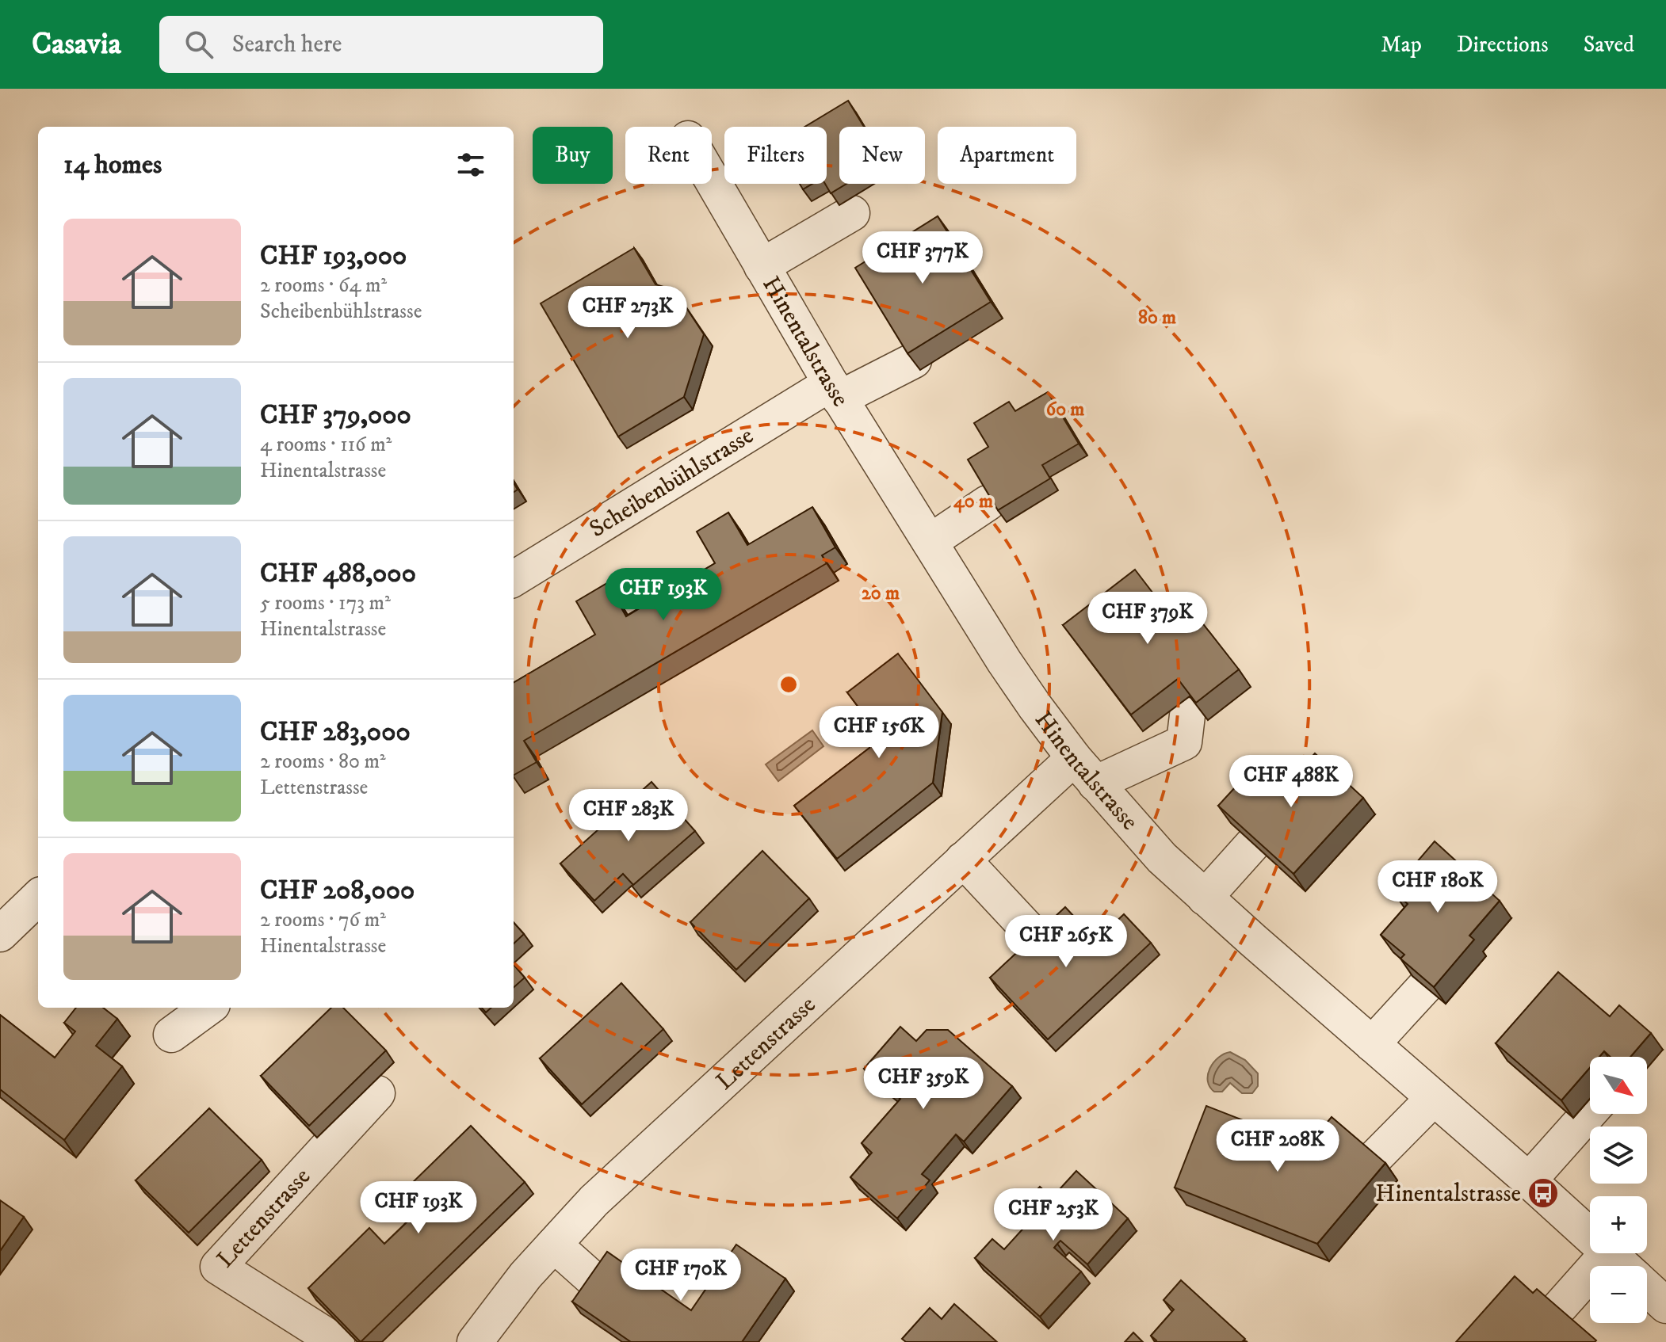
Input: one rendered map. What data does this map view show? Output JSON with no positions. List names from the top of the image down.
{
  "streets": {
    "street": ["Hinentalstrasse", "Scheibenbühlstrasse", "Lettenstrasse"]
  },
  "crossings": [
    ["Hinentalstrasse", "Scheibenbühlstrasse"],
    ["Hinentalstrasse", "Lettenstrasse"]
  ],
  "places": {
    "bus stop": ["Hinentalstrasse"]
  },
  "north": "bottom right",
  "page": {
    "header": "Casavia",
    "search": "Search here",
    "nav": ["Map", "Directions", "Saved"],
    "chip": [
      "Buy",
      "Rent",
      "Filters",
      "New",
      "Apartment"
    ],
    "heading": "14 homes",
    "list": [
      {
        "name": "CHF 193,000",
        "note": "2 rooms · 64 m² · Scheibenbühlstrasse"
      },
      {
        "name": "CHF 379,000",
        "note": "4 rooms · 116 m² · Hinentalstrasse"
      },
      {
        "name": "CHF 488,000",
        "note": "5 rooms · 173 m² · Hinentalstrasse"
      },
      {
        "name": "CHF 283,000",
        "note": "2 rooms · 80 m² · Lettenstrasse"
      },
      {
        "name": "CHF 208,000",
        "note": "2 rooms · 76 m² · Hinentalstrasse"
      }
    ],
    "price": [
      "CHF 377K",
      "CHF 273K",
      "CHF 193K",
      "CHF 379K",
      "CHF 156K",
      "CHF 488K",
      "CHF 283K",
      "CHF 180K",
      "CHF 265K",
      "CHF 359K",
      "CHF 208K",
      "CHF 193K",
      "CHF 253K",
      "CHF 170K"
    ],
    "map_buttons": ["+", "−"]
  },
  "rings": [
    "80 m",
    "60 m",
    "40 m",
    "20 m"
  ]
}
